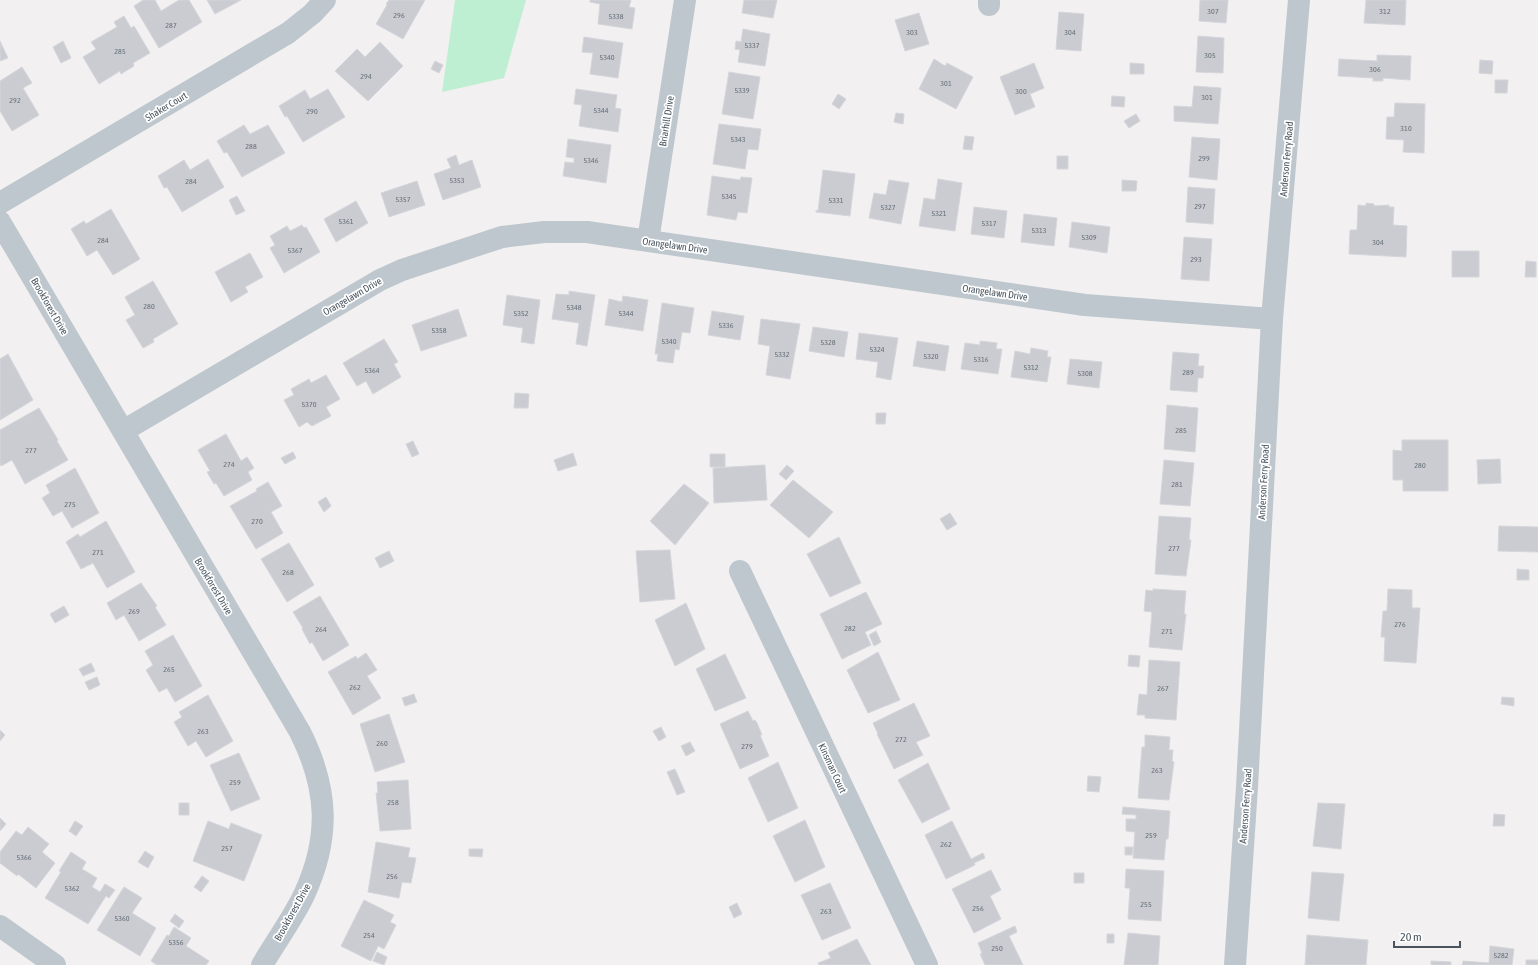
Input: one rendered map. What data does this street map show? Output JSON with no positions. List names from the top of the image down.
{
  "streets": {
    "street": [
      "Shaker Court",
      "Briarhill Drive",
      "Anderson Ferry Road",
      "Orangelawn Drive",
      "Brookforest Drive",
      "Kinsman Court"
    ]
  },
  "crossings": [
    ["Briarhill Drive", "Orangelawn Drive"],
    ["Anderson Ferry Road", "Orangelawn Drive"],
    ["Orangelawn Drive", "Brookforest Drive"]
  ],
  "house_numbers": [
    "307",
    "312",
    "296",
    "5338",
    "287",
    "303",
    "304",
    "5337",
    "285",
    "305",
    "5340",
    "306",
    "294",
    "301",
    "5339",
    "300",
    "301",
    "292",
    "5344",
    "290",
    "310",
    "5343",
    "288",
    "299",
    "5346",
    "5353",
    "284",
    "5345",
    "5357",
    "5331",
    "297",
    "5327",
    "5321",
    "5361",
    "5317",
    "5313",
    "5309",
    "284",
    "304",
    "5367",
    "293",
    "280",
    "5348",
    "5352",
    "5344",
    "5336",
    "5358",
    "5340",
    "5328",
    "5324",
    "5332",
    "5320",
    "5316",
    "5312",
    "5364",
    "289",
    "5308",
    "5370",
    "285",
    "277",
    "274",
    "280",
    "281",
    "275",
    "270",
    "277",
    "271",
    "268",
    "269",
    "276",
    "282",
    "264",
    "271",
    "265",
    "262",
    "267",
    "263",
    "272",
    "260",
    "279",
    "263",
    "259",
    "258",
    "259",
    "262",
    "257",
    "5366",
    "256",
    "5362",
    "255",
    "256",
    "263",
    "5360",
    "254",
    "5356",
    "250",
    "5282"
  ],
  "scale_bar": "20 m"
}
